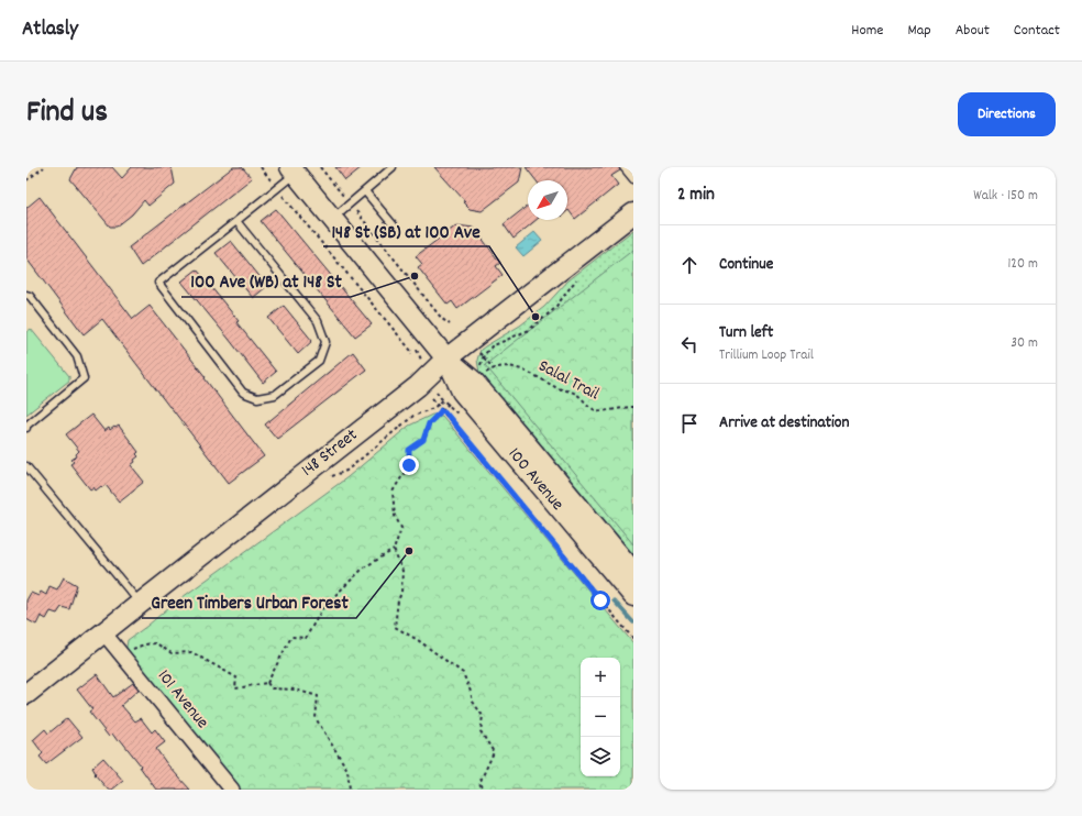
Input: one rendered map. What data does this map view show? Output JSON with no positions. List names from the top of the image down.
{
  "streets": {
    "main road": ["148 Street", "100 Avenue"],
    "street": ["101 Avenue"],
    "path": ["Salal Trail"]
  },
  "crossings": [
    ["148 Street", "100 Avenue"],
    ["148 Street", "101 Avenue"]
  ],
  "places": ["100 Ave (WB) at 148 St", "148 St (SB) at 100 Ave", "Green Timbers Urban Forest"],
  "north": "bottom left",
  "page": {
    "header": "Atlasly",
    "nav": [
      "Home",
      "Map",
      "About",
      "Contact"
    ],
    "title": "Find us",
    "buttons": "Directions",
    "heading": ["2 min", "Walk · 150 m"],
    "list": [
      ["Continue", "120 m"],
      ["Turn left", "Trillium Loop Trail", "30 m"],
      "Arrive at destination"
    ],
    "map_buttons": ["+", "−"]
  }
}
